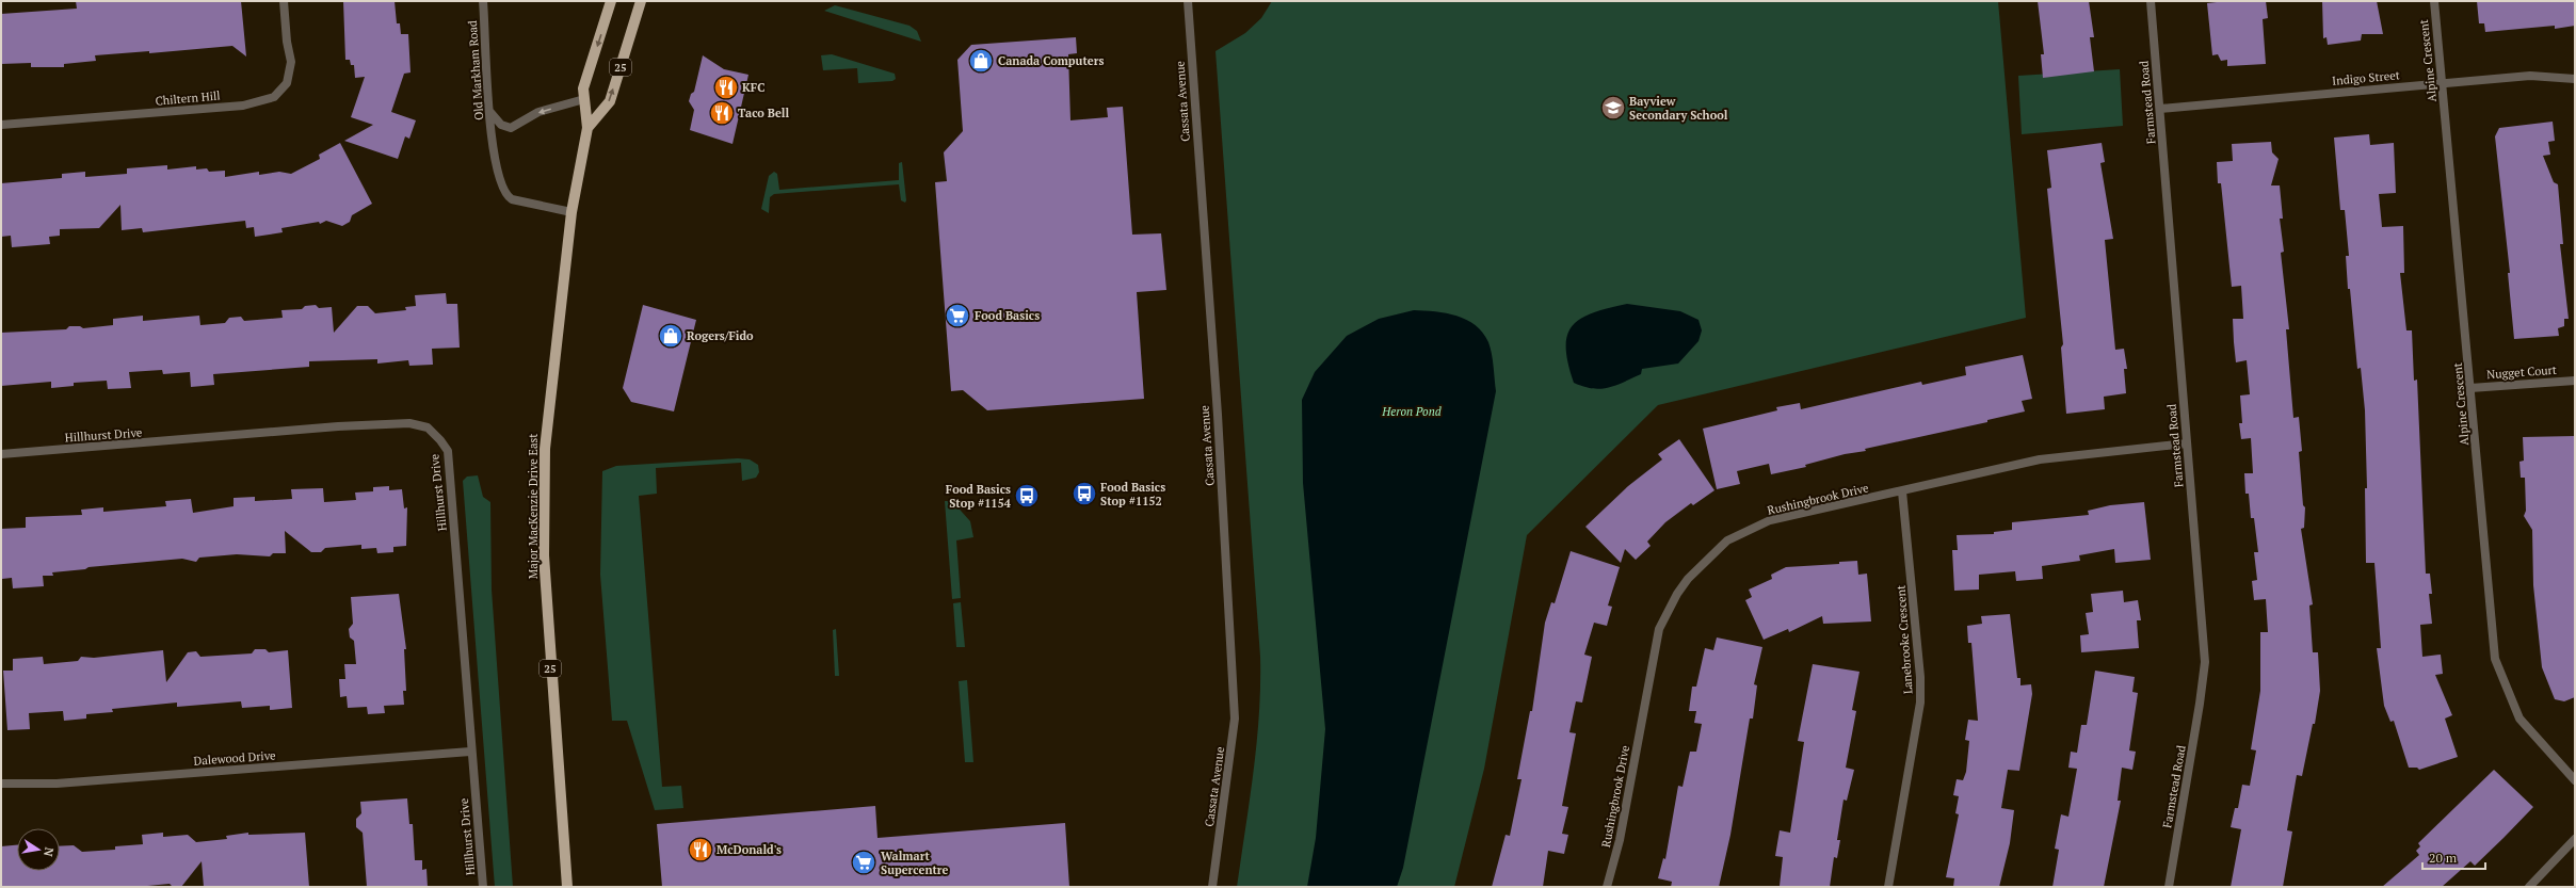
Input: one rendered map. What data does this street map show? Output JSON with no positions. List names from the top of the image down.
{
  "streets": {
    "main road": ["25", "Major MacKenzie Drive East"],
    "street": [
      "Alpine Crescent",
      "Old Markham Road",
      "Indigo Street",
      "Chiltern Hill",
      "Cassata Avenue",
      "Farmstead Road",
      "Nugget Court",
      "Hillhurst Drive",
      "Rushingbrook Drive",
      "Lanebrooke Crescent",
      "Dalewood Drive"
    ]
  },
  "crossings": [
    ["Alpine Crescent", "Indigo Street"],
    ["Alpine Crescent", "Nugget Court"],
    ["Old Markham Road", "Major MacKenzie Drive East"],
    ["Indigo Street", "Farmstead Road"],
    ["Farmstead Road", "Rushingbrook Drive"],
    ["Hillhurst Drive", "Dalewood Drive"],
    ["Rushingbrook Drive", "Lanebrooke Crescent"]
  ],
  "parks": ["Heron Pond"],
  "places": {
    "shop": ["Canada Computers", "Rogers/Fido"],
    "restaurant": ["KFC", "Taco Bell", "McDonald's"],
    "school or university": ["Bayview Secondary School"],
    "supermarket": ["Food Basics", "Walmart Supercentre"],
    "bus stop": ["Food Basics Stop #1152", "Food Basics Stop #1154"]
  },
  "scale_bar": "20 m",
  "north": "right"
}
